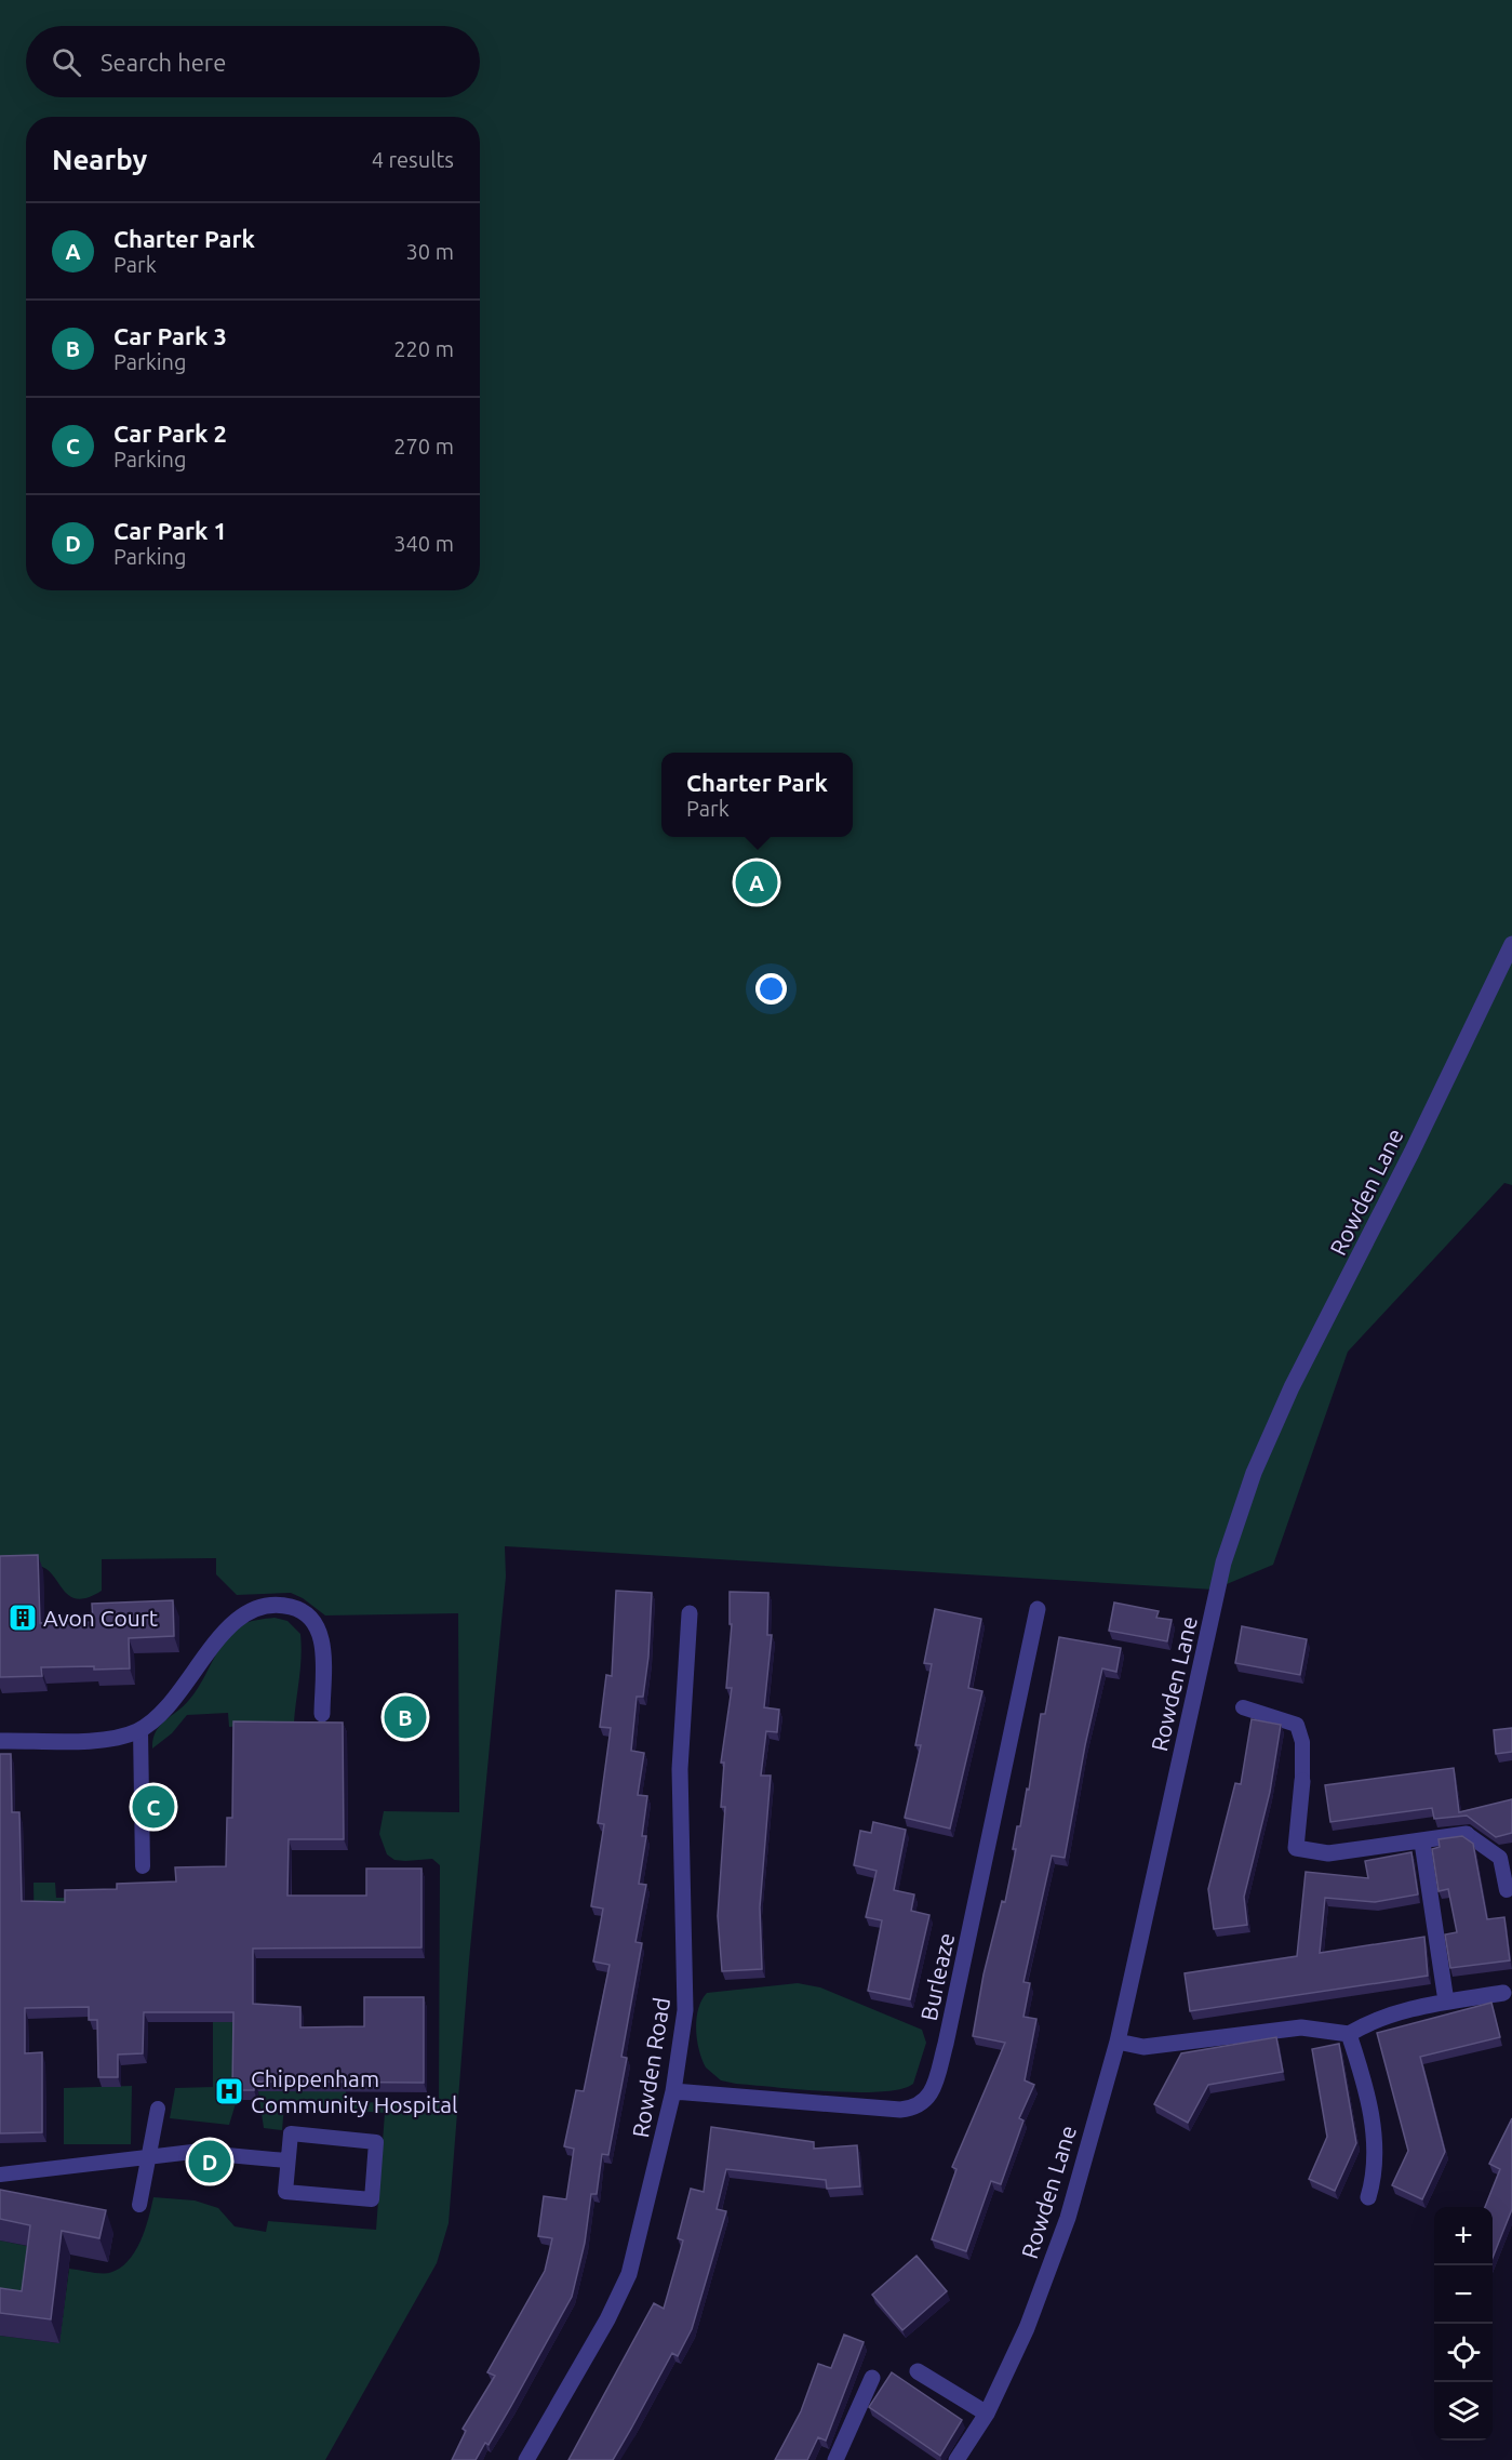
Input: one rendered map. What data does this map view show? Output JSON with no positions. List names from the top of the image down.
{
  "streets": {
    "street": ["Rowden Lane", "Burleaze", "Rowden Road"]
  },
  "crossings": [
    ["Burleaze", "Rowden Road"]
  ],
  "places": {
    "building": ["Avon Court"],
    "hospital": ["Chippenham Community Hospital"]
  },
  "page": {
    "search": "Search here",
    "heading": ["Nearby", "4 results"],
    "list": [
      {
        "mark": "A",
        "name": "Charter Park",
        "note": "Park",
        "value": "30 m"
      },
      {
        "mark": "B",
        "name": "Car Park 3",
        "note": "Parking",
        "value": "220 m"
      },
      {
        "mark": "C",
        "name": "Car Park 2",
        "note": "Parking",
        "value": "270 m"
      },
      {
        "mark": "D",
        "name": "Car Park 1",
        "note": "Parking",
        "value": "340 m"
      }
    ],
    "popup": ["Charter Park", "Park"],
    "pins": [
      "A",
      "B",
      "C",
      "D"
    ],
    "map_buttons": ["+", "−"]
  }
}
